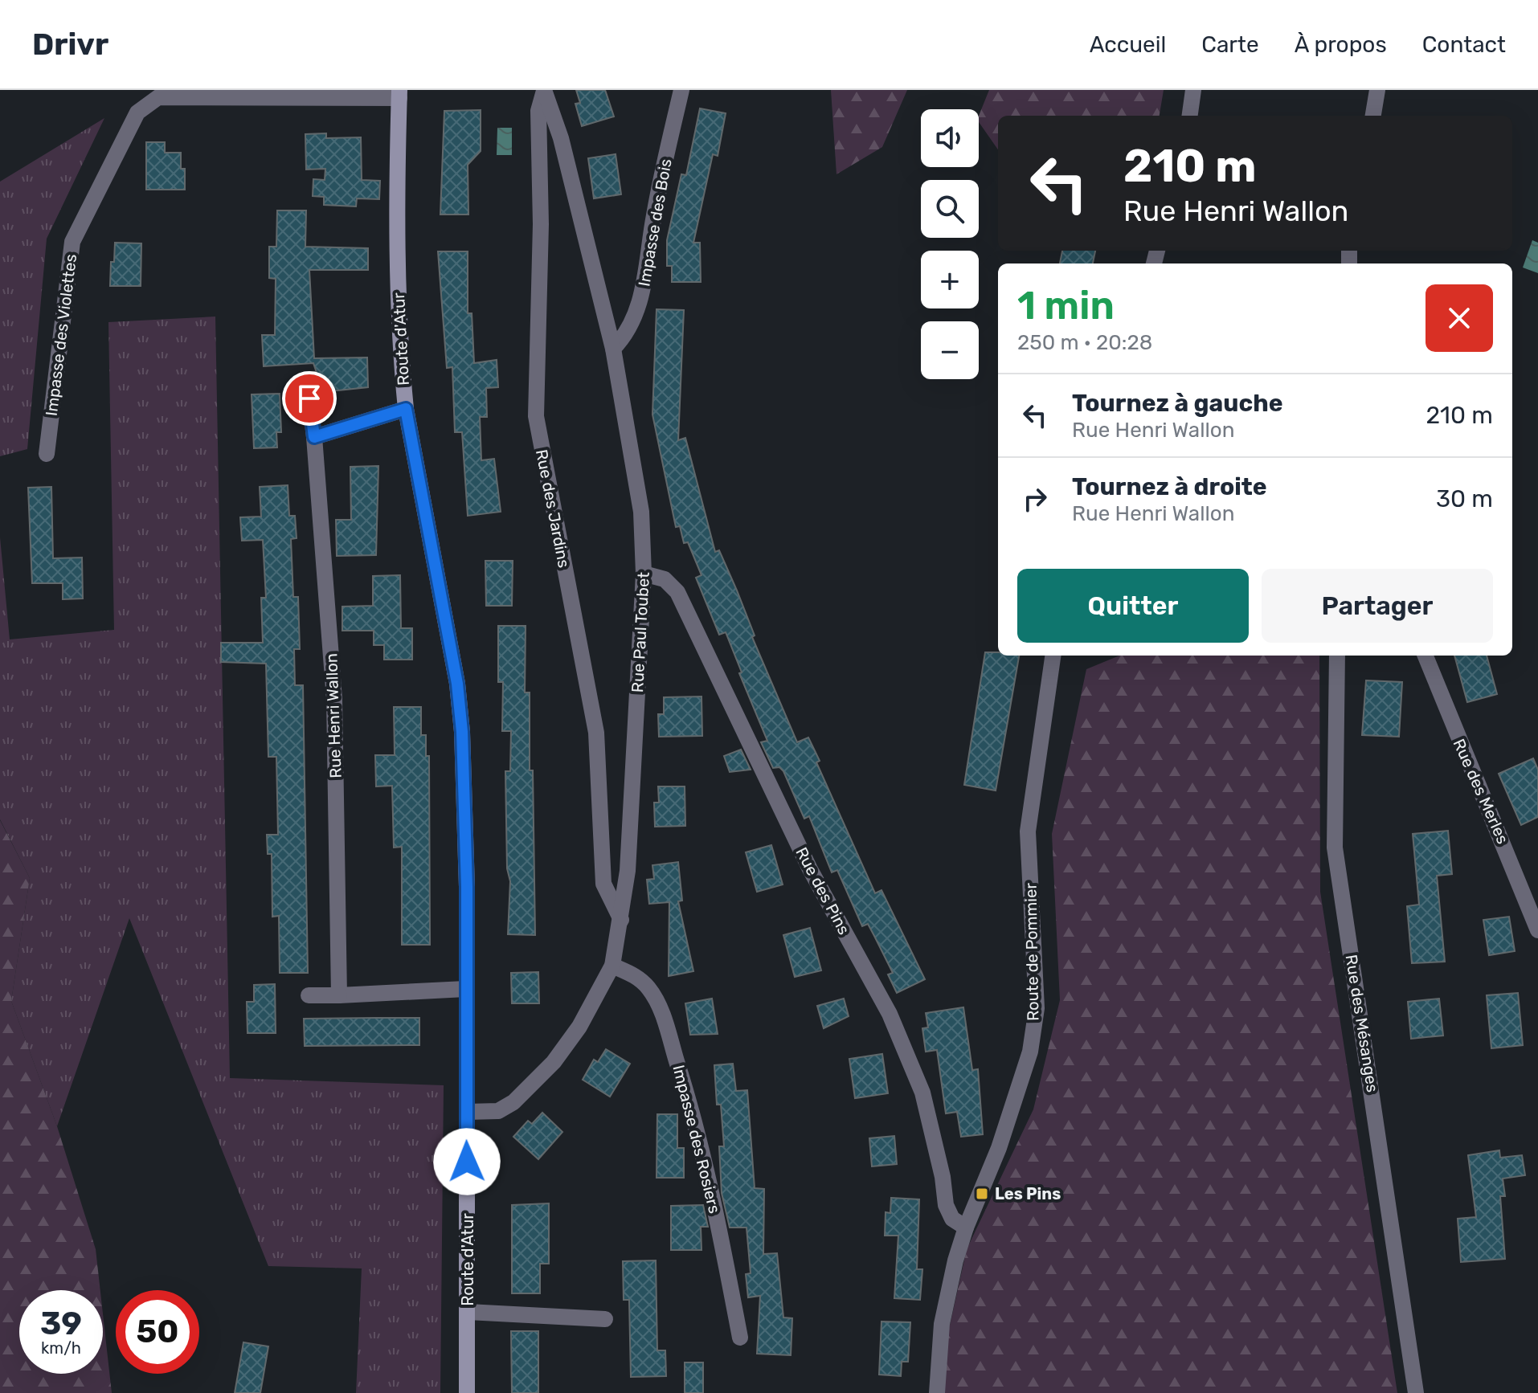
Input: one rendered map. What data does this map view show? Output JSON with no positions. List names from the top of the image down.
{
  "streets": {
    "main road": ["Route d'Atur"],
    "street": [
      "Impasse des Bois",
      "Impasse des Violettes",
      "Rue des Jardins",
      "Rue Paul Toubet",
      "Rue Henri Wallon",
      "Rue des Merles",
      "Rue des Pins",
      "Route de Pommier",
      "Rue des Mésanges",
      "Impasse des Rosiers"
    ]
  },
  "crossings": [
    ["Impasse des Bois", "Rue Paul Toubet"],
    ["Impasse des Violettes", "Route d'Atur"],
    ["Route d'Atur", "Rue Paul Toubet"],
    ["Rue des Jardins", "Rue Paul Toubet"],
    ["Rue Paul Toubet", "Rue des Pins"],
    ["Rue Paul Toubet", "Impasse des Rosiers"],
    ["Rue des Pins", "Route de Pommier"]
  ],
  "places": {
    "transit": ["Les Pins"]
  },
  "page": {
    "header": "Drivr",
    "nav": [
      "Accueil",
      "Carte",
      "À propos",
      "Contact"
    ],
    "map_buttons": ["+", "−"],
    "turn": ["210 m", "Rue Henri Wallon"],
    "heading": ["1 min", "250 m · 20:28"],
    "list": [
      {
        "name": "Tournez à gauche",
        "note": "Rue Henri Wallon",
        "value": "210 m"
      },
      {
        "name": "Tournez à droite",
        "note": "Rue Henri Wallon",
        "value": "30 m"
      }
    ],
    "buttons": ["Quitter", "Partager"],
    "speed": "39 km/h",
    "limit": "50"
  }
}
